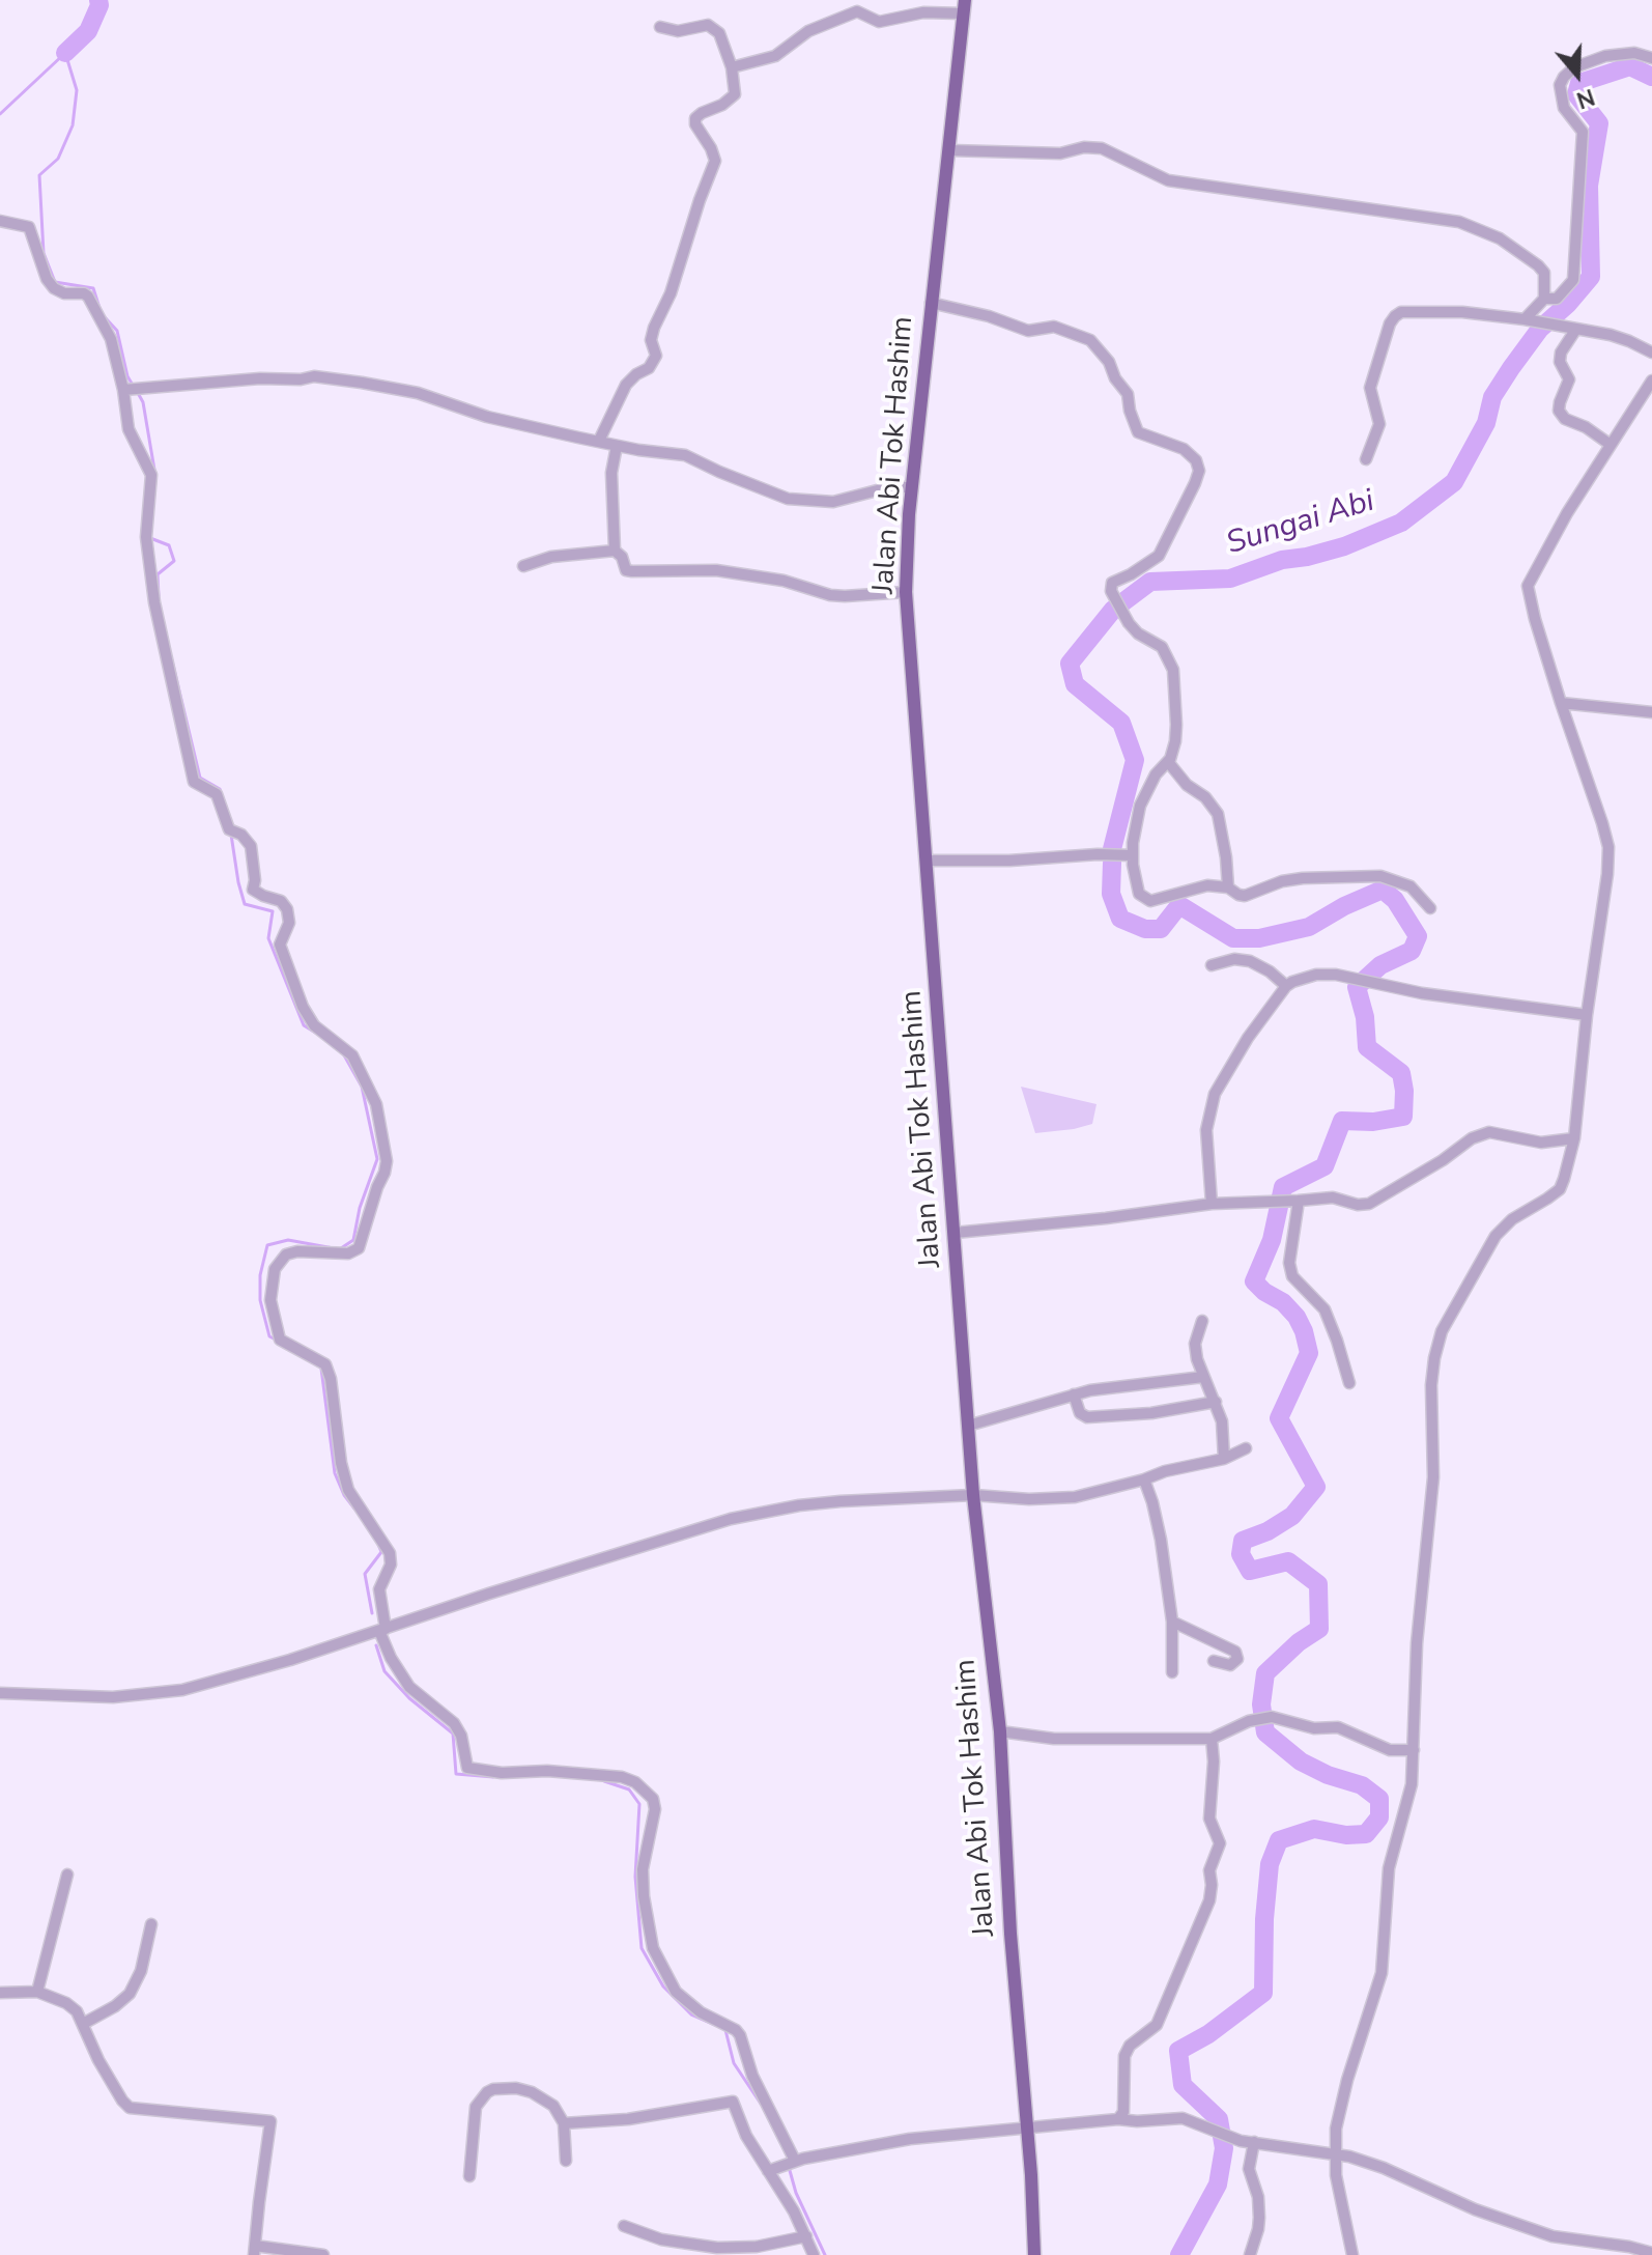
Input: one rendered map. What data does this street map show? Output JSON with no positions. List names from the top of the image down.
{
  "streets": {
    "main road": ["Jalan Abi Tok Hashim"]
  },
  "water": ["Sungai Abi"],
  "north": "bottom"
}
